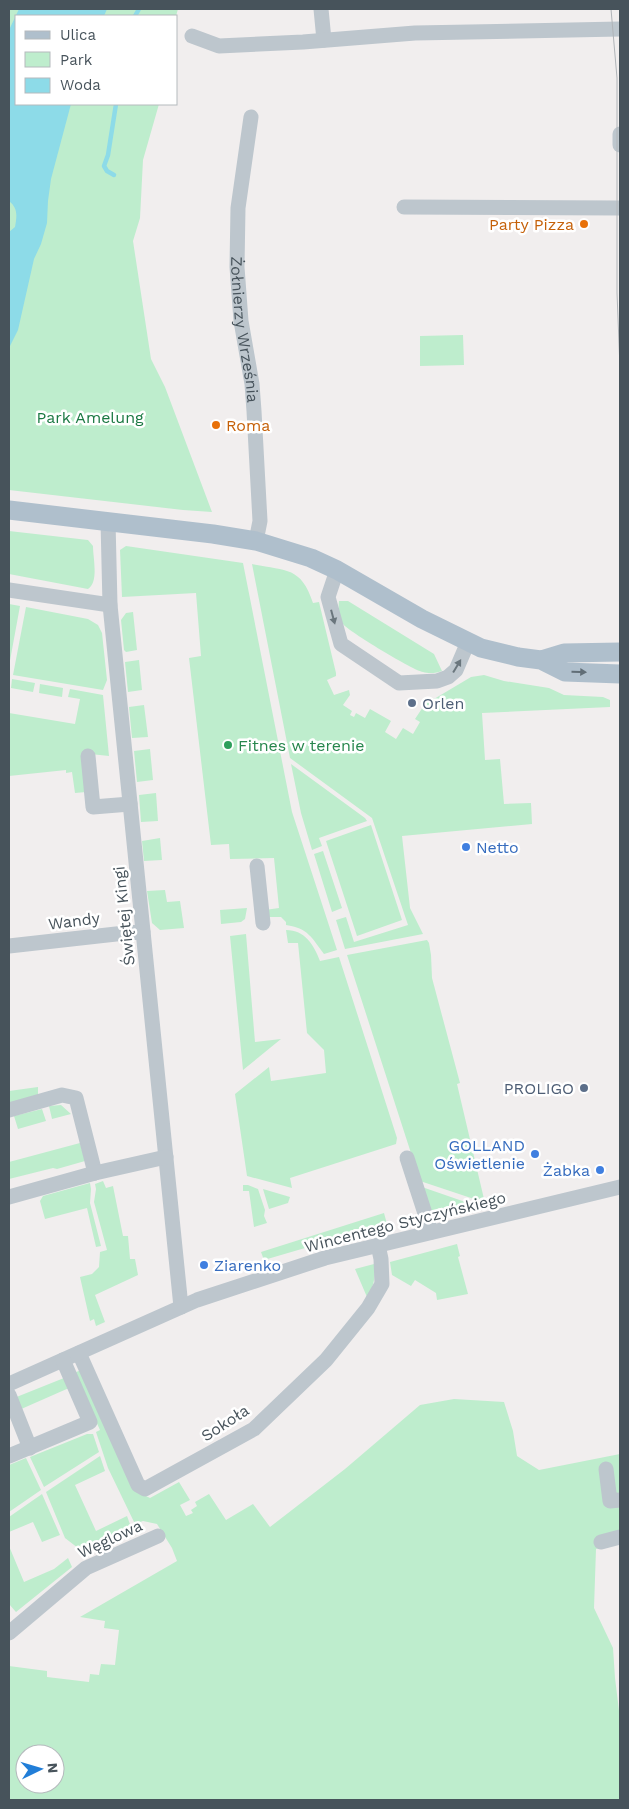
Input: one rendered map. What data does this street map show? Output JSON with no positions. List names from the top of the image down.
{
  "streets": {
    "street": [
      "Żołnierzy Września",
      "Świętej Kingi",
      "Wandy",
      "Wincentego Styczyńskiego",
      "Sokoła",
      "Węglowa"
    ]
  },
  "crossings": [
    ["Świętej Kingi", "Wandy"],
    ["Świętej Kingi", "Wincentego Styczyńskiego"],
    ["Wincentego Styczyńskiego", "Sokoła"]
  ],
  "parks": ["Park Amelung"],
  "places": [
    "Party Pizza",
    "Roma",
    "Orlen",
    "Fitnes w terenie",
    "Netto",
    "PROLIGO",
    "GOLLAND Oświetlenie",
    "Żabka",
    "Ziarenko"
  ],
  "legend": ["Ulica", "Park", "Woda"],
  "north": "right"
}
